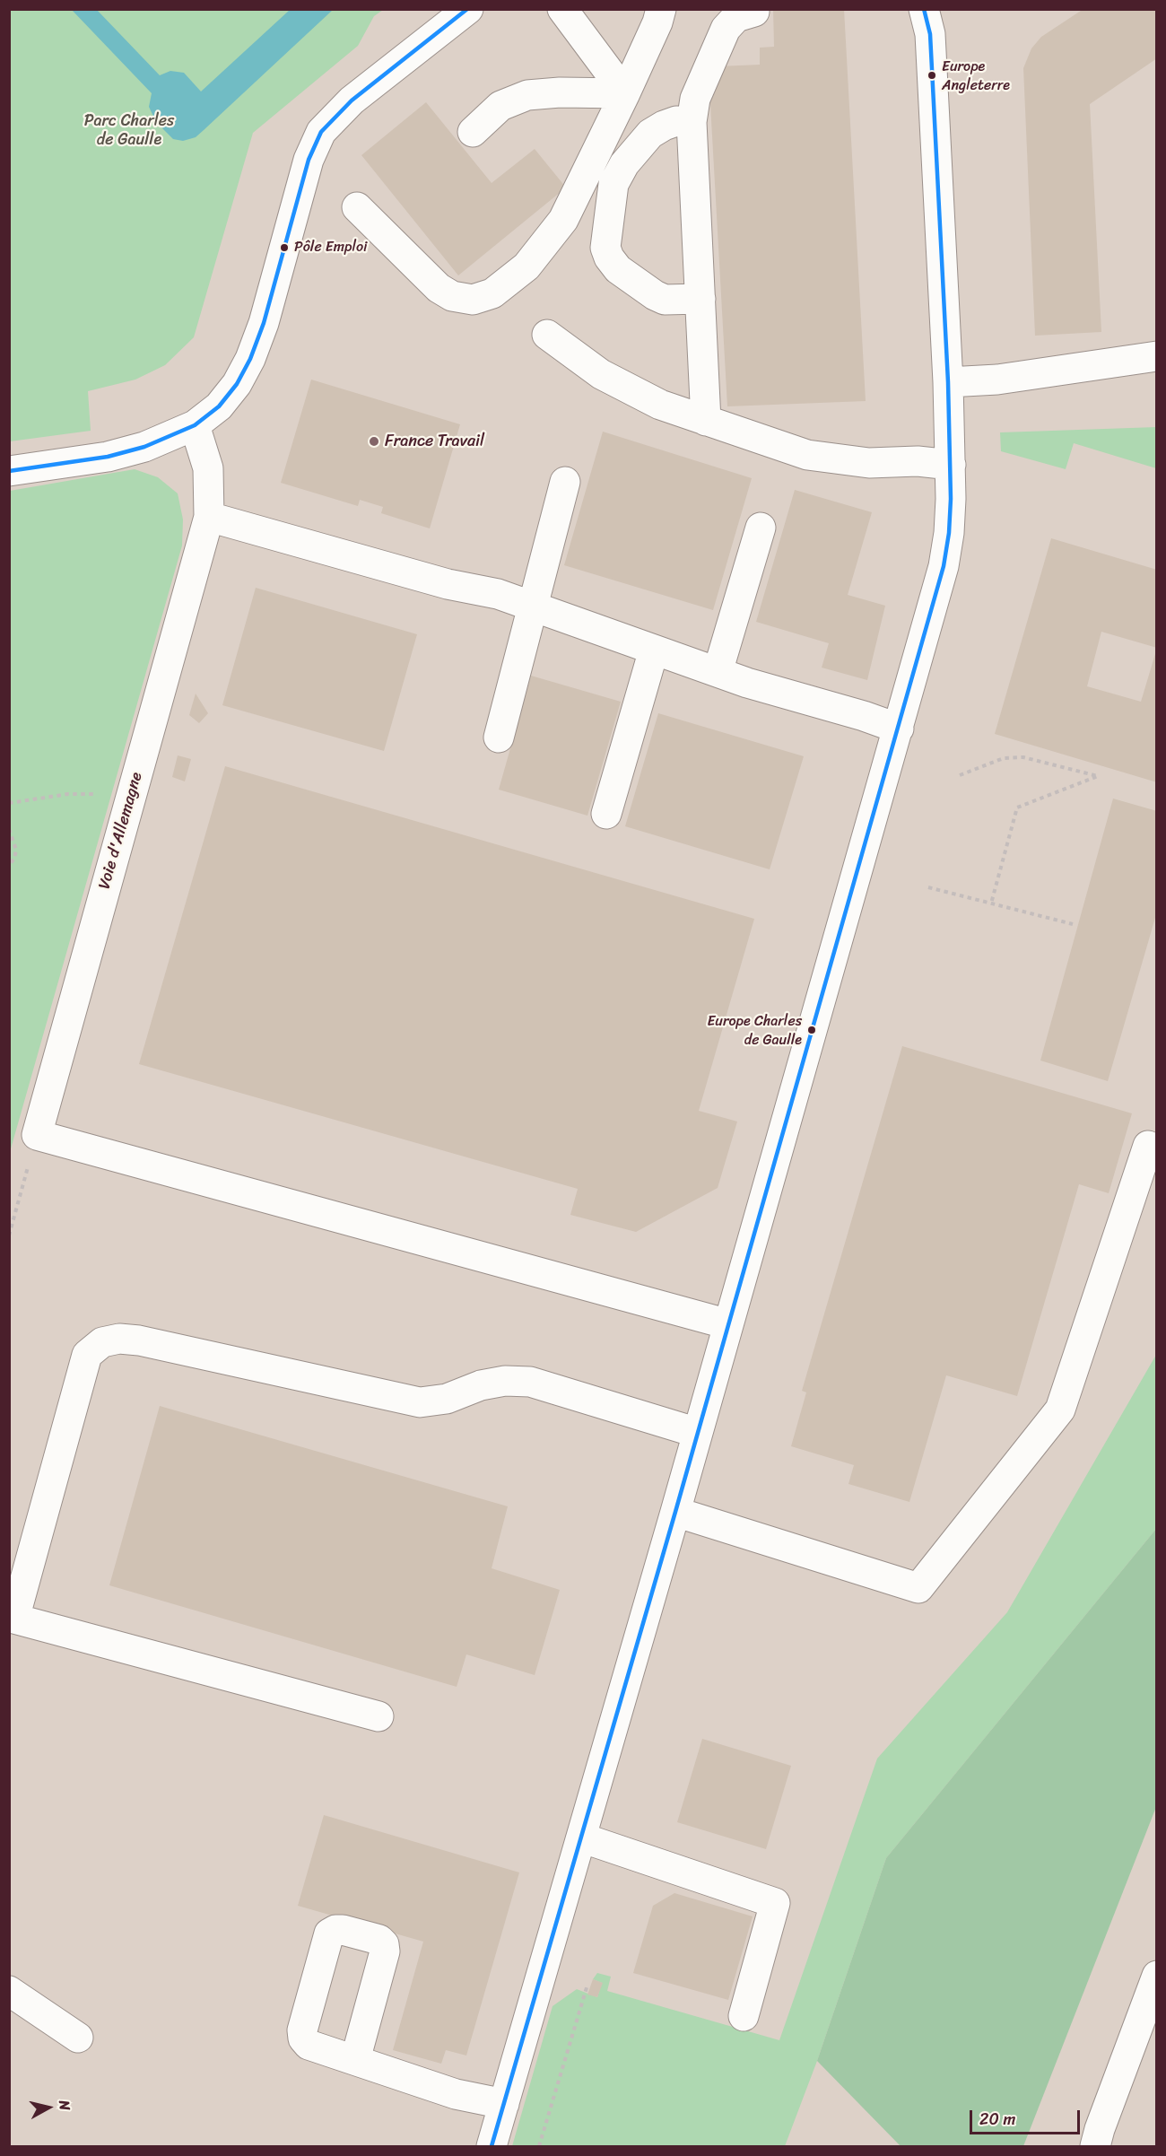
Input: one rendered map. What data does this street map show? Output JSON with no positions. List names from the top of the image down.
{
  "streets": {
    "street": ["Voie d'Allemagne"]
  },
  "parks": ["Parc Charles de Gaulle"],
  "places": [
    "Europe Angleterre",
    "Pôle Emploi",
    "France Travail",
    "Europe Charles de Gaulle"
  ],
  "scale_bar": "20 m",
  "north": "right"
}
